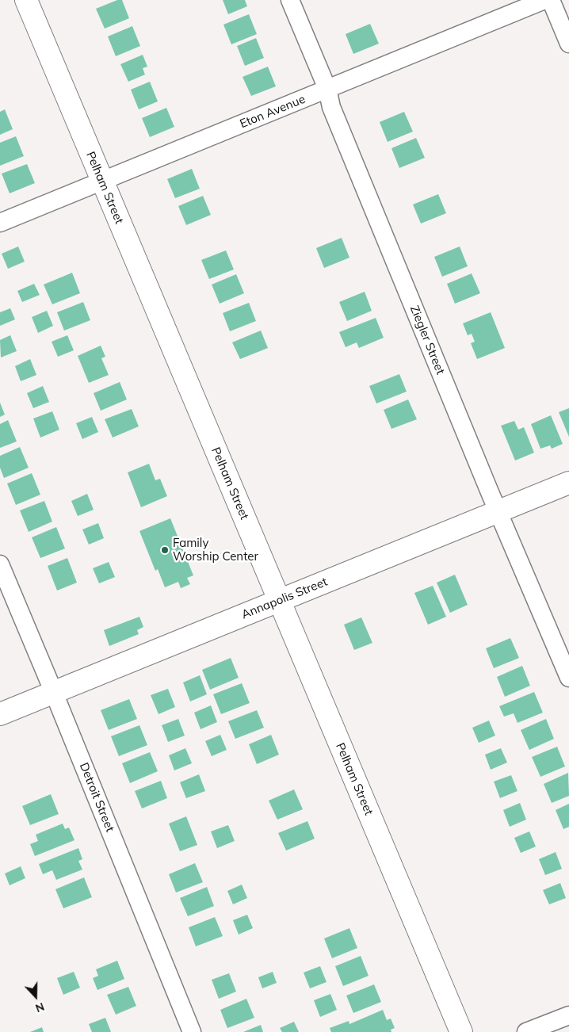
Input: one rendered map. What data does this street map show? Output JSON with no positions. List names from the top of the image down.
{
  "streets": {
    "street": [
      "Eton Avenue",
      "Pelham Street",
      "Ziegler Street",
      "Annapolis Street",
      "Detroit Street"
    ]
  },
  "crossings": [
    ["Eton Avenue", "Pelham Street"],
    ["Eton Avenue", "Ziegler Street"],
    ["Pelham Street", "Annapolis Street"],
    ["Ziegler Street", "Annapolis Street"],
    ["Annapolis Street", "Detroit Street"]
  ],
  "places": ["Family Worship Center"],
  "north": "bottom"
}
